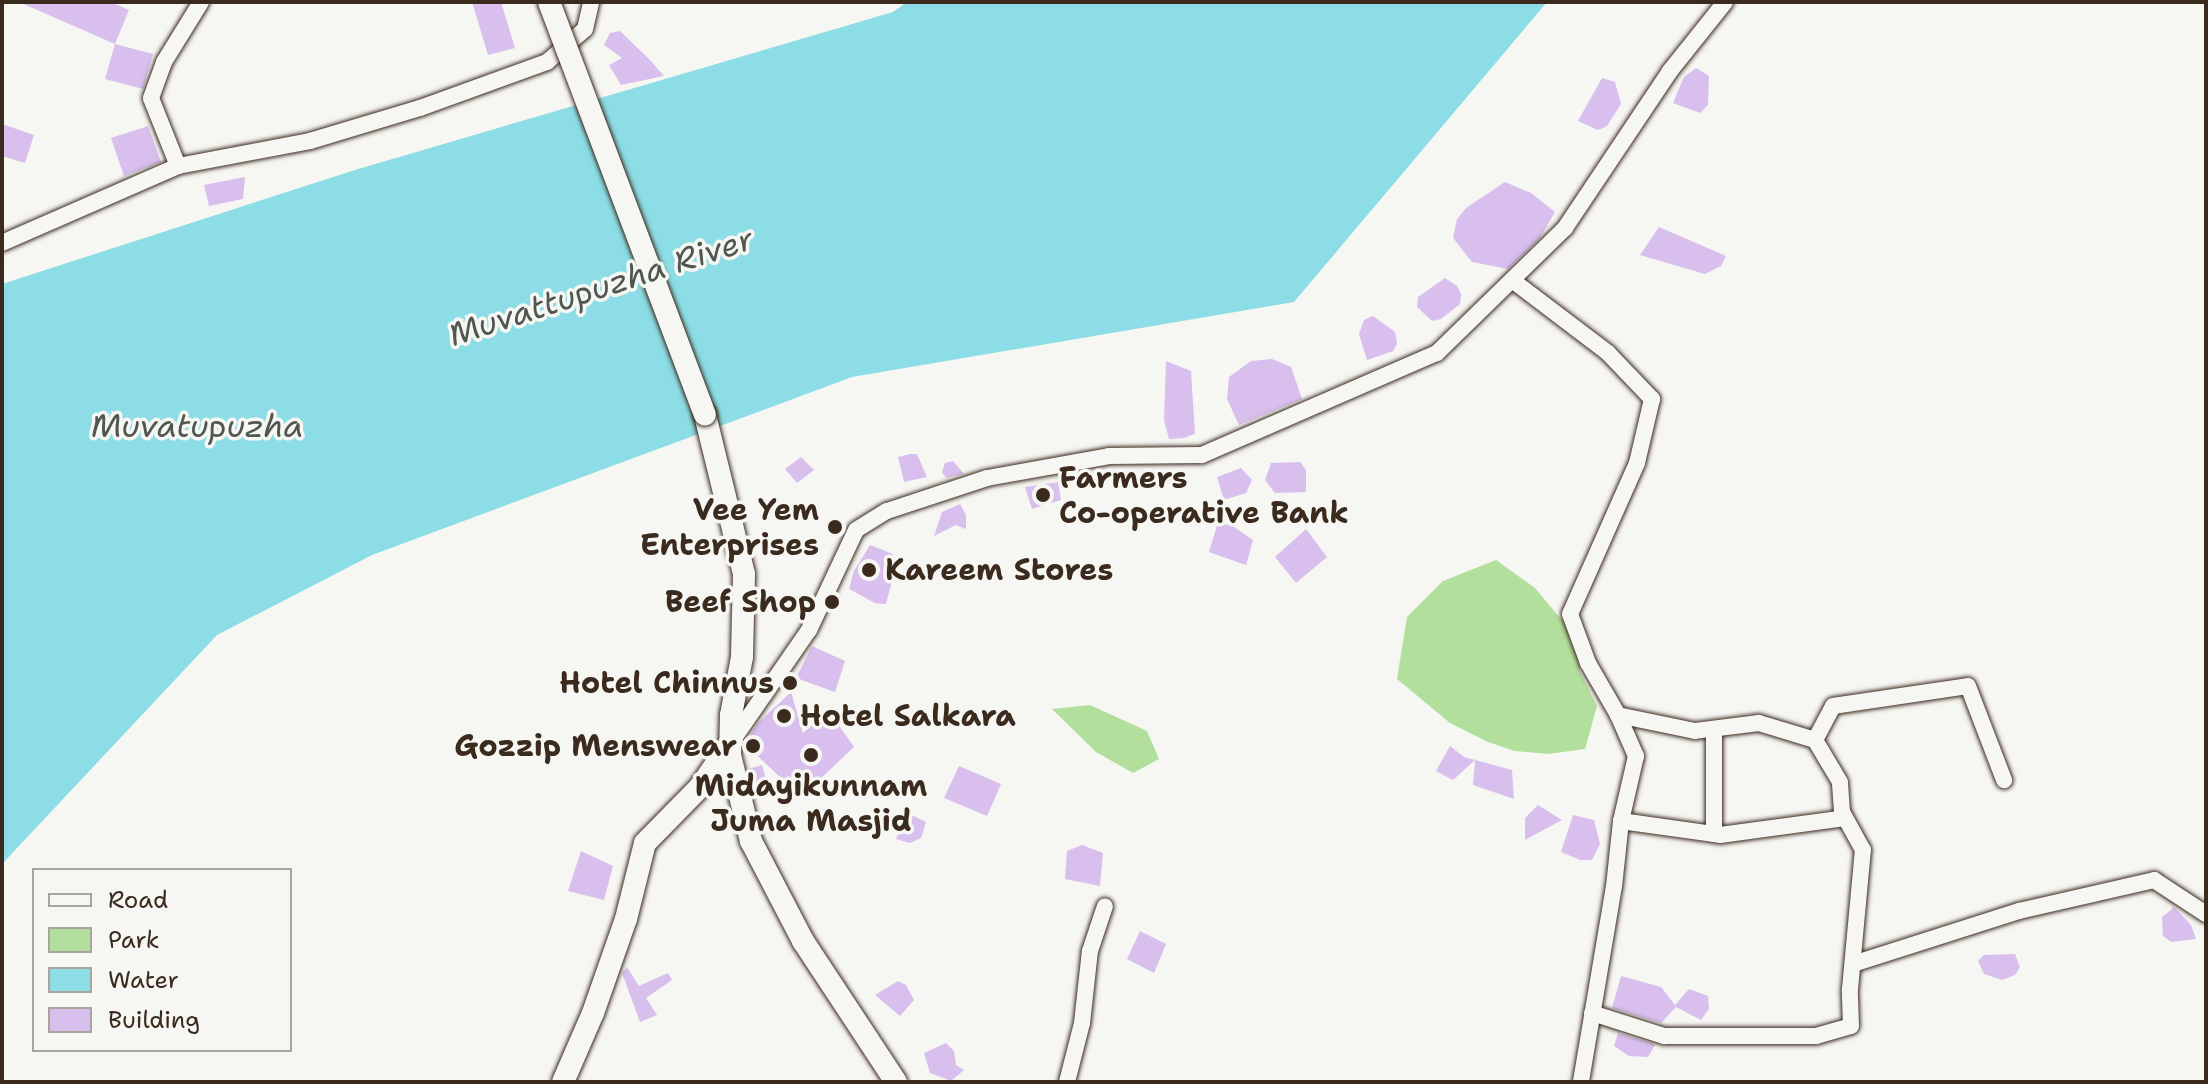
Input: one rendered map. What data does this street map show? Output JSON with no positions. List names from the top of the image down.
{
  "water": ["Muvattupuzha River", "Muvatupuzha"],
  "places": [
    "Farmers Co-operative Bank",
    "Vee Yem Enterprises",
    "Kareem Stores",
    "Beef Shop",
    "Hotel Chinnus",
    "Hotel Salkara",
    "Gozzip Menswear",
    "Midayikunnam Juma Masjid"
  ],
  "legend": [
    "Road",
    "Park",
    "Water",
    "Building"
  ]
}
